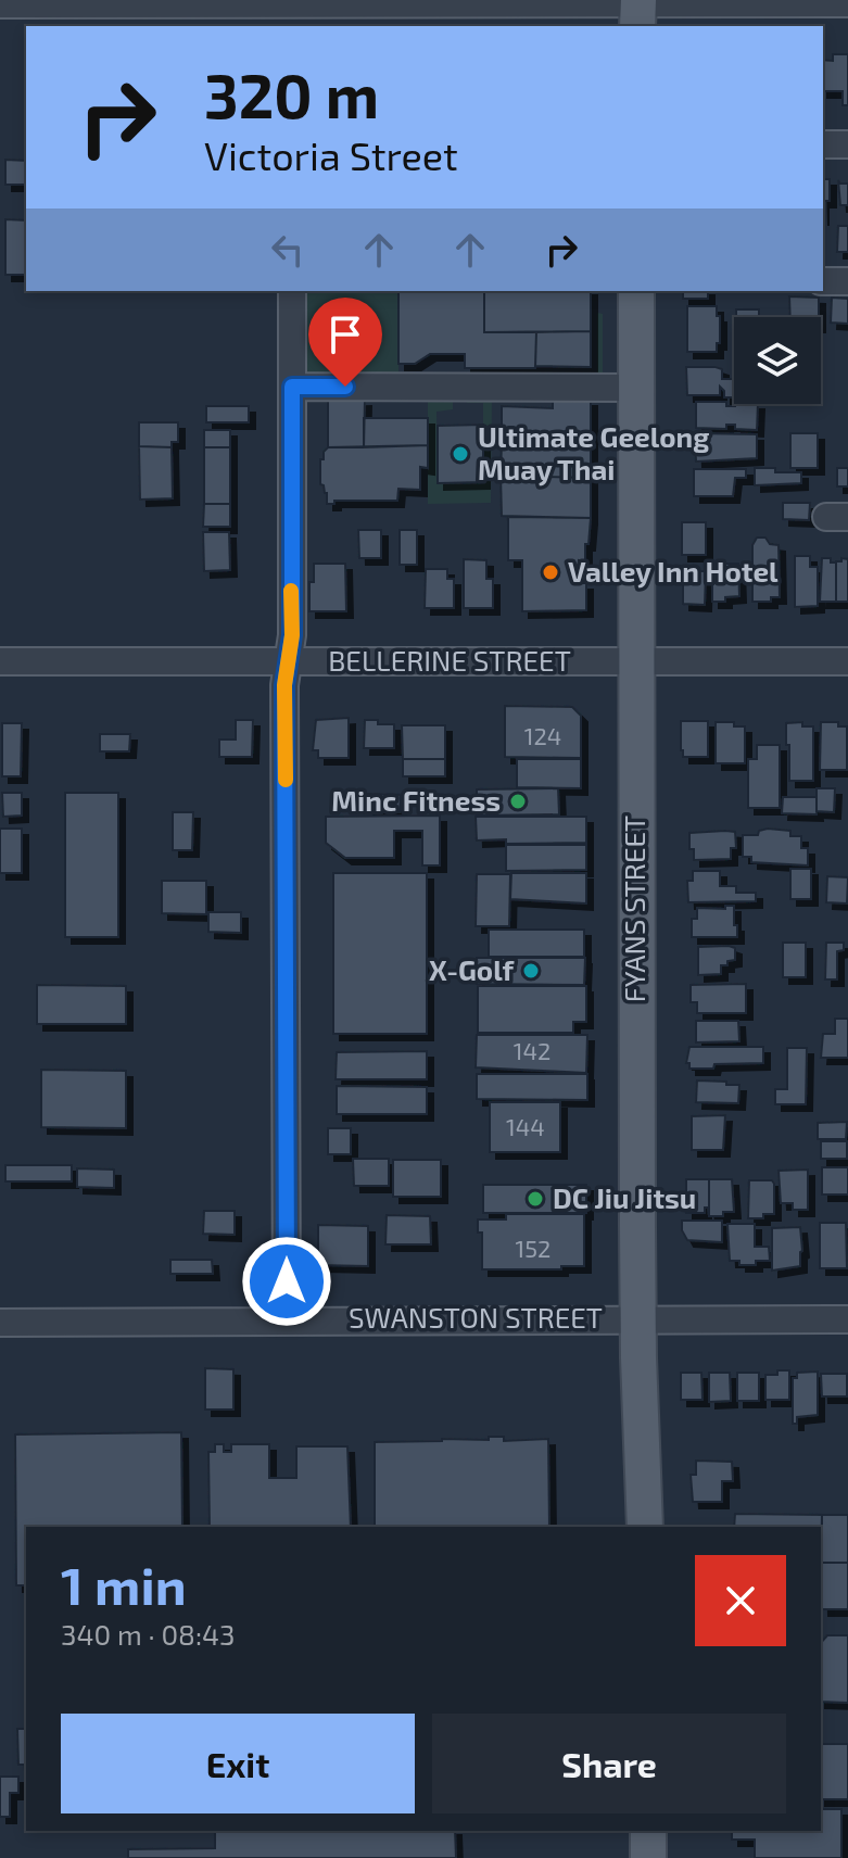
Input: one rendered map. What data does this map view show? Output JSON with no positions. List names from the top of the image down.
{
  "streets": {
    "main road": ["FYANS STREET"],
    "street": ["BELLERINE STREET", "SWANSTON STREET"]
  },
  "crossings": [
    ["BELLERINE STREET", "FYANS STREET"],
    ["FYANS STREET", "SWANSTON STREET"]
  ],
  "places": [
    "Ultimate Geelong Muay Thai",
    "Valley Inn Hotel",
    "Minc Fitness",
    "X-Golf",
    "DC Jiu Jitsu"
  ],
  "house_numbers": [
    "124",
    "142",
    "144",
    "152"
  ],
  "page": {
    "turn": ["320 m", "Victoria Street"],
    "heading": ["1 min", "340 m · 08:43"],
    "buttons": ["Exit", "Share"]
  }
}
